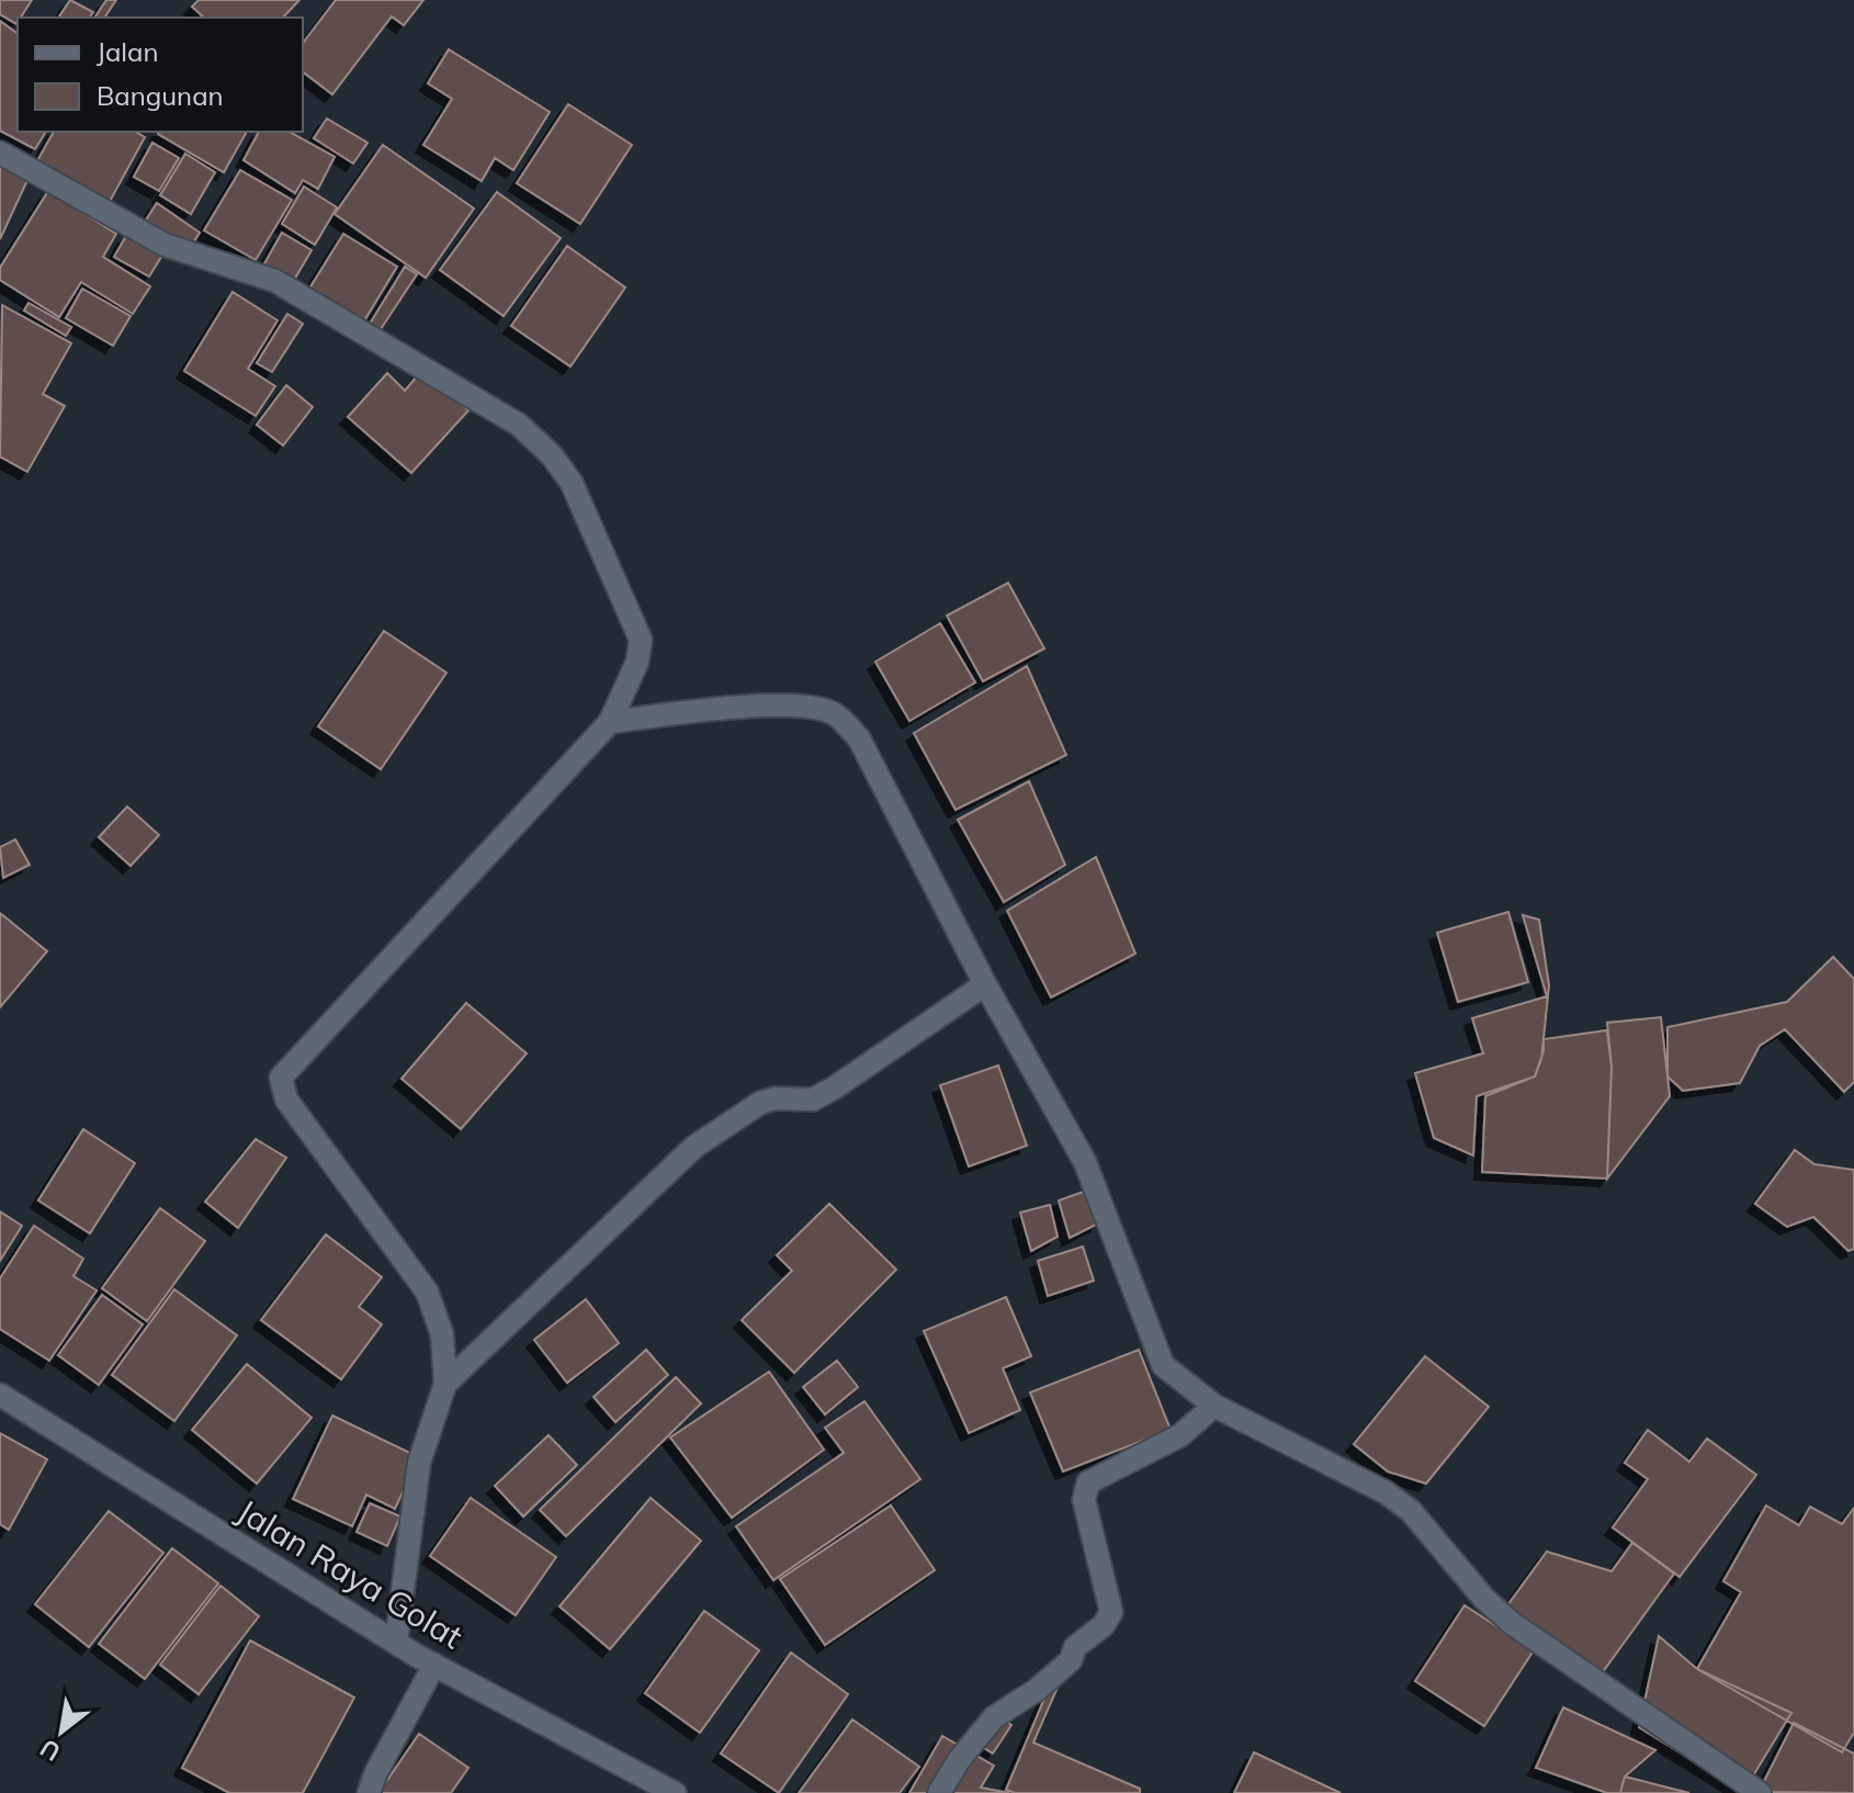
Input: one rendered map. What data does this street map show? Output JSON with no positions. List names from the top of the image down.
{
  "streets": {
    "street": ["Jalan Raya Golat"]
  },
  "legend": ["Jalan", "Bangunan"],
  "north": "bottom left"
}
